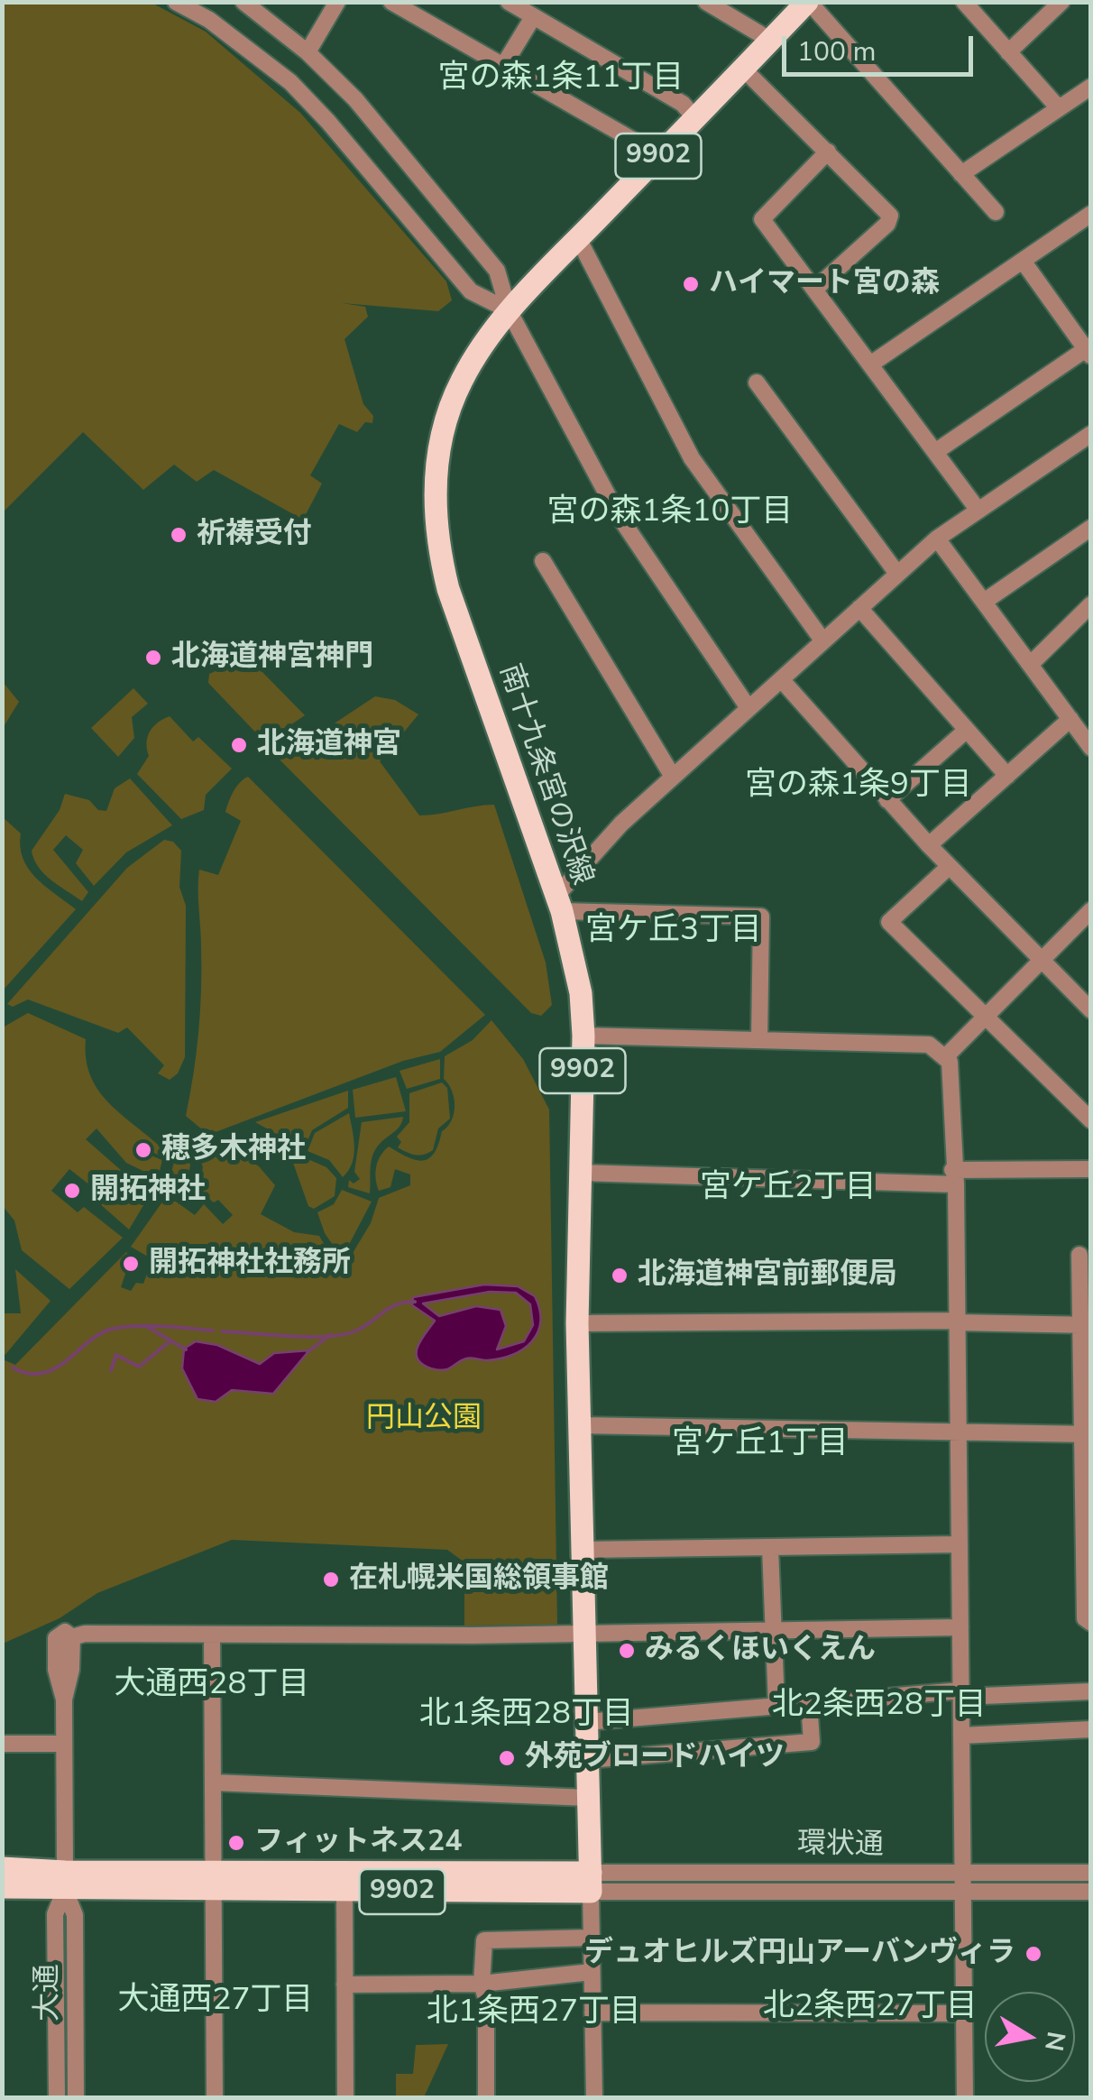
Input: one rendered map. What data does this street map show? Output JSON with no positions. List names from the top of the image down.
{
  "streets": {
    "main road": ["9902", "南十九条宮の沢線"],
    "street": ["環状通", "大通"]
  },
  "crossings": [
    ["9902", "南十九条宮の沢線"],
    ["9902", "環状通"],
    ["9902", "大通"],
    ["南十九条宮の沢線", "環状通"]
  ],
  "districts": [
    "宮の森1条11丁目",
    "宮の森1条10丁目",
    "宮の森1条9丁目",
    "宮ケ丘3丁目",
    "宮ケ丘2丁目",
    "宮ケ丘1丁目",
    "大通西28丁目",
    "北2条西28丁目",
    "北1条西28丁目",
    "大通西27丁目",
    "北2条西27丁目",
    "北1条西27丁目"
  ],
  "parks": ["円山公園"],
  "places": [
    "ハイマート宮の森",
    "祈祷受付",
    "北海道神宮神門",
    "北海道神宮",
    "穂多木神社",
    "開拓神社",
    "開拓神社社務所",
    "北海道神宮前郵便局",
    "在札幌米国総領事館",
    "みるくほいくえん",
    "外苑ブロードハイツ",
    "フィットネス24",
    "デュオヒルズ円山アーバンヴィラ"
  ],
  "scale_bar": "100 m",
  "north": "right"
}
